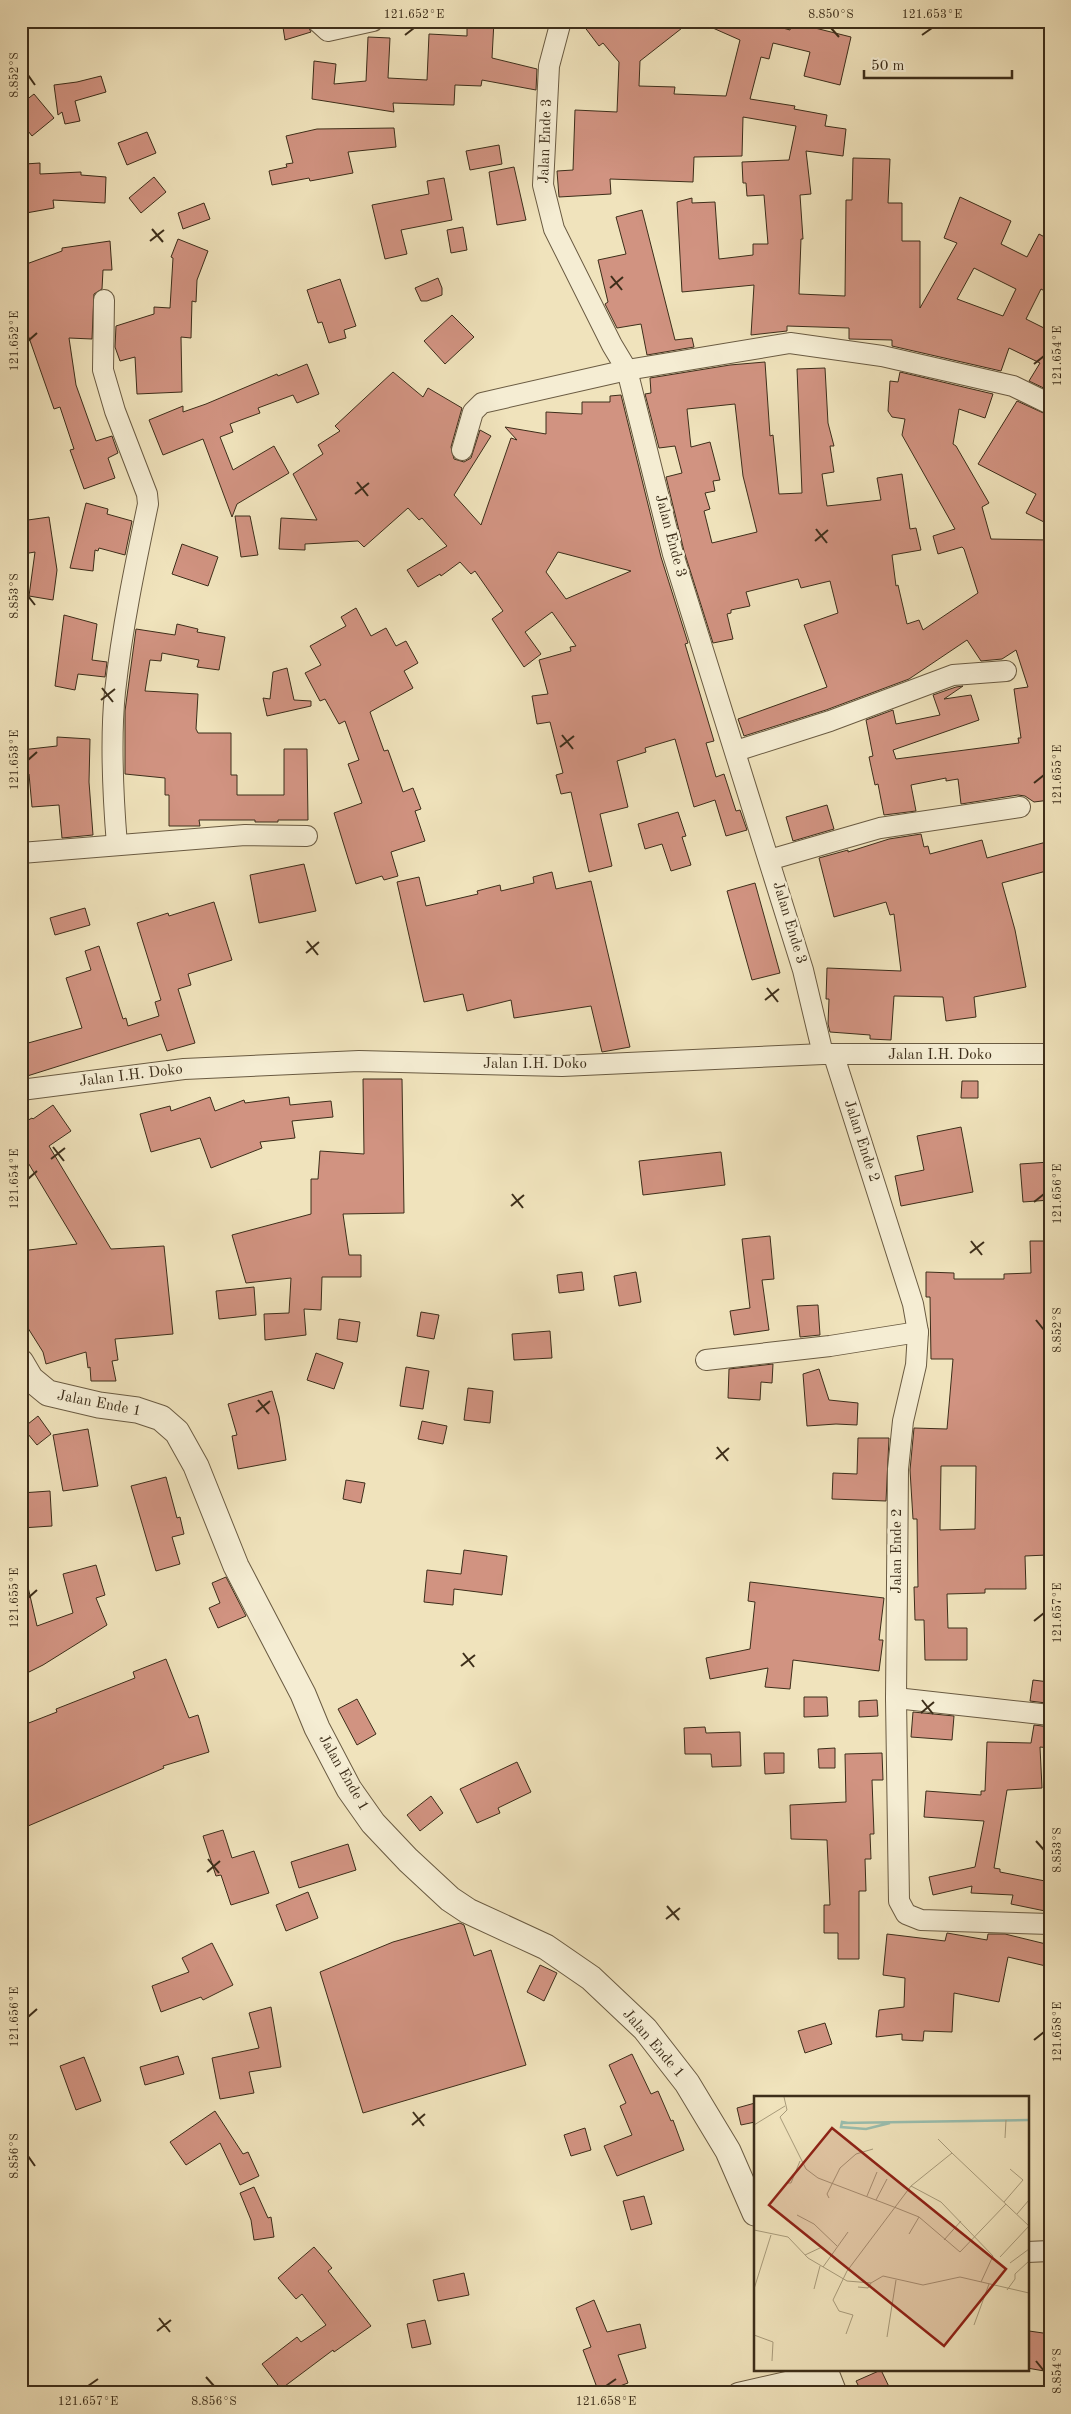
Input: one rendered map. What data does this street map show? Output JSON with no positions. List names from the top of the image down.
{
  "streets": {
    "street": [
      "Jalan Ende 3",
      "Jalan I.H. Doko",
      "Jalan Ende 2",
      "Jalan Ende 1"
    ]
  },
  "crossings": [
    ["Jalan Ende 3", "Jalan I.H. Doko"],
    ["Jalan Ende 3", "Jalan Ende 2"],
    ["Jalan I.H. Doko", "Jalan Ende 2"]
  ],
  "scale_bar": "50 m",
  "coordinates": [
    "121.652°E",
    "8.850°S",
    "121.653°E",
    "8.852°S",
    "121.654°E",
    "8.853°S",
    "121.655°E",
    "121.656°E",
    "121.657°E",
    "121.658°E",
    "8.856°S",
    "8.854°S"
  ]
}
